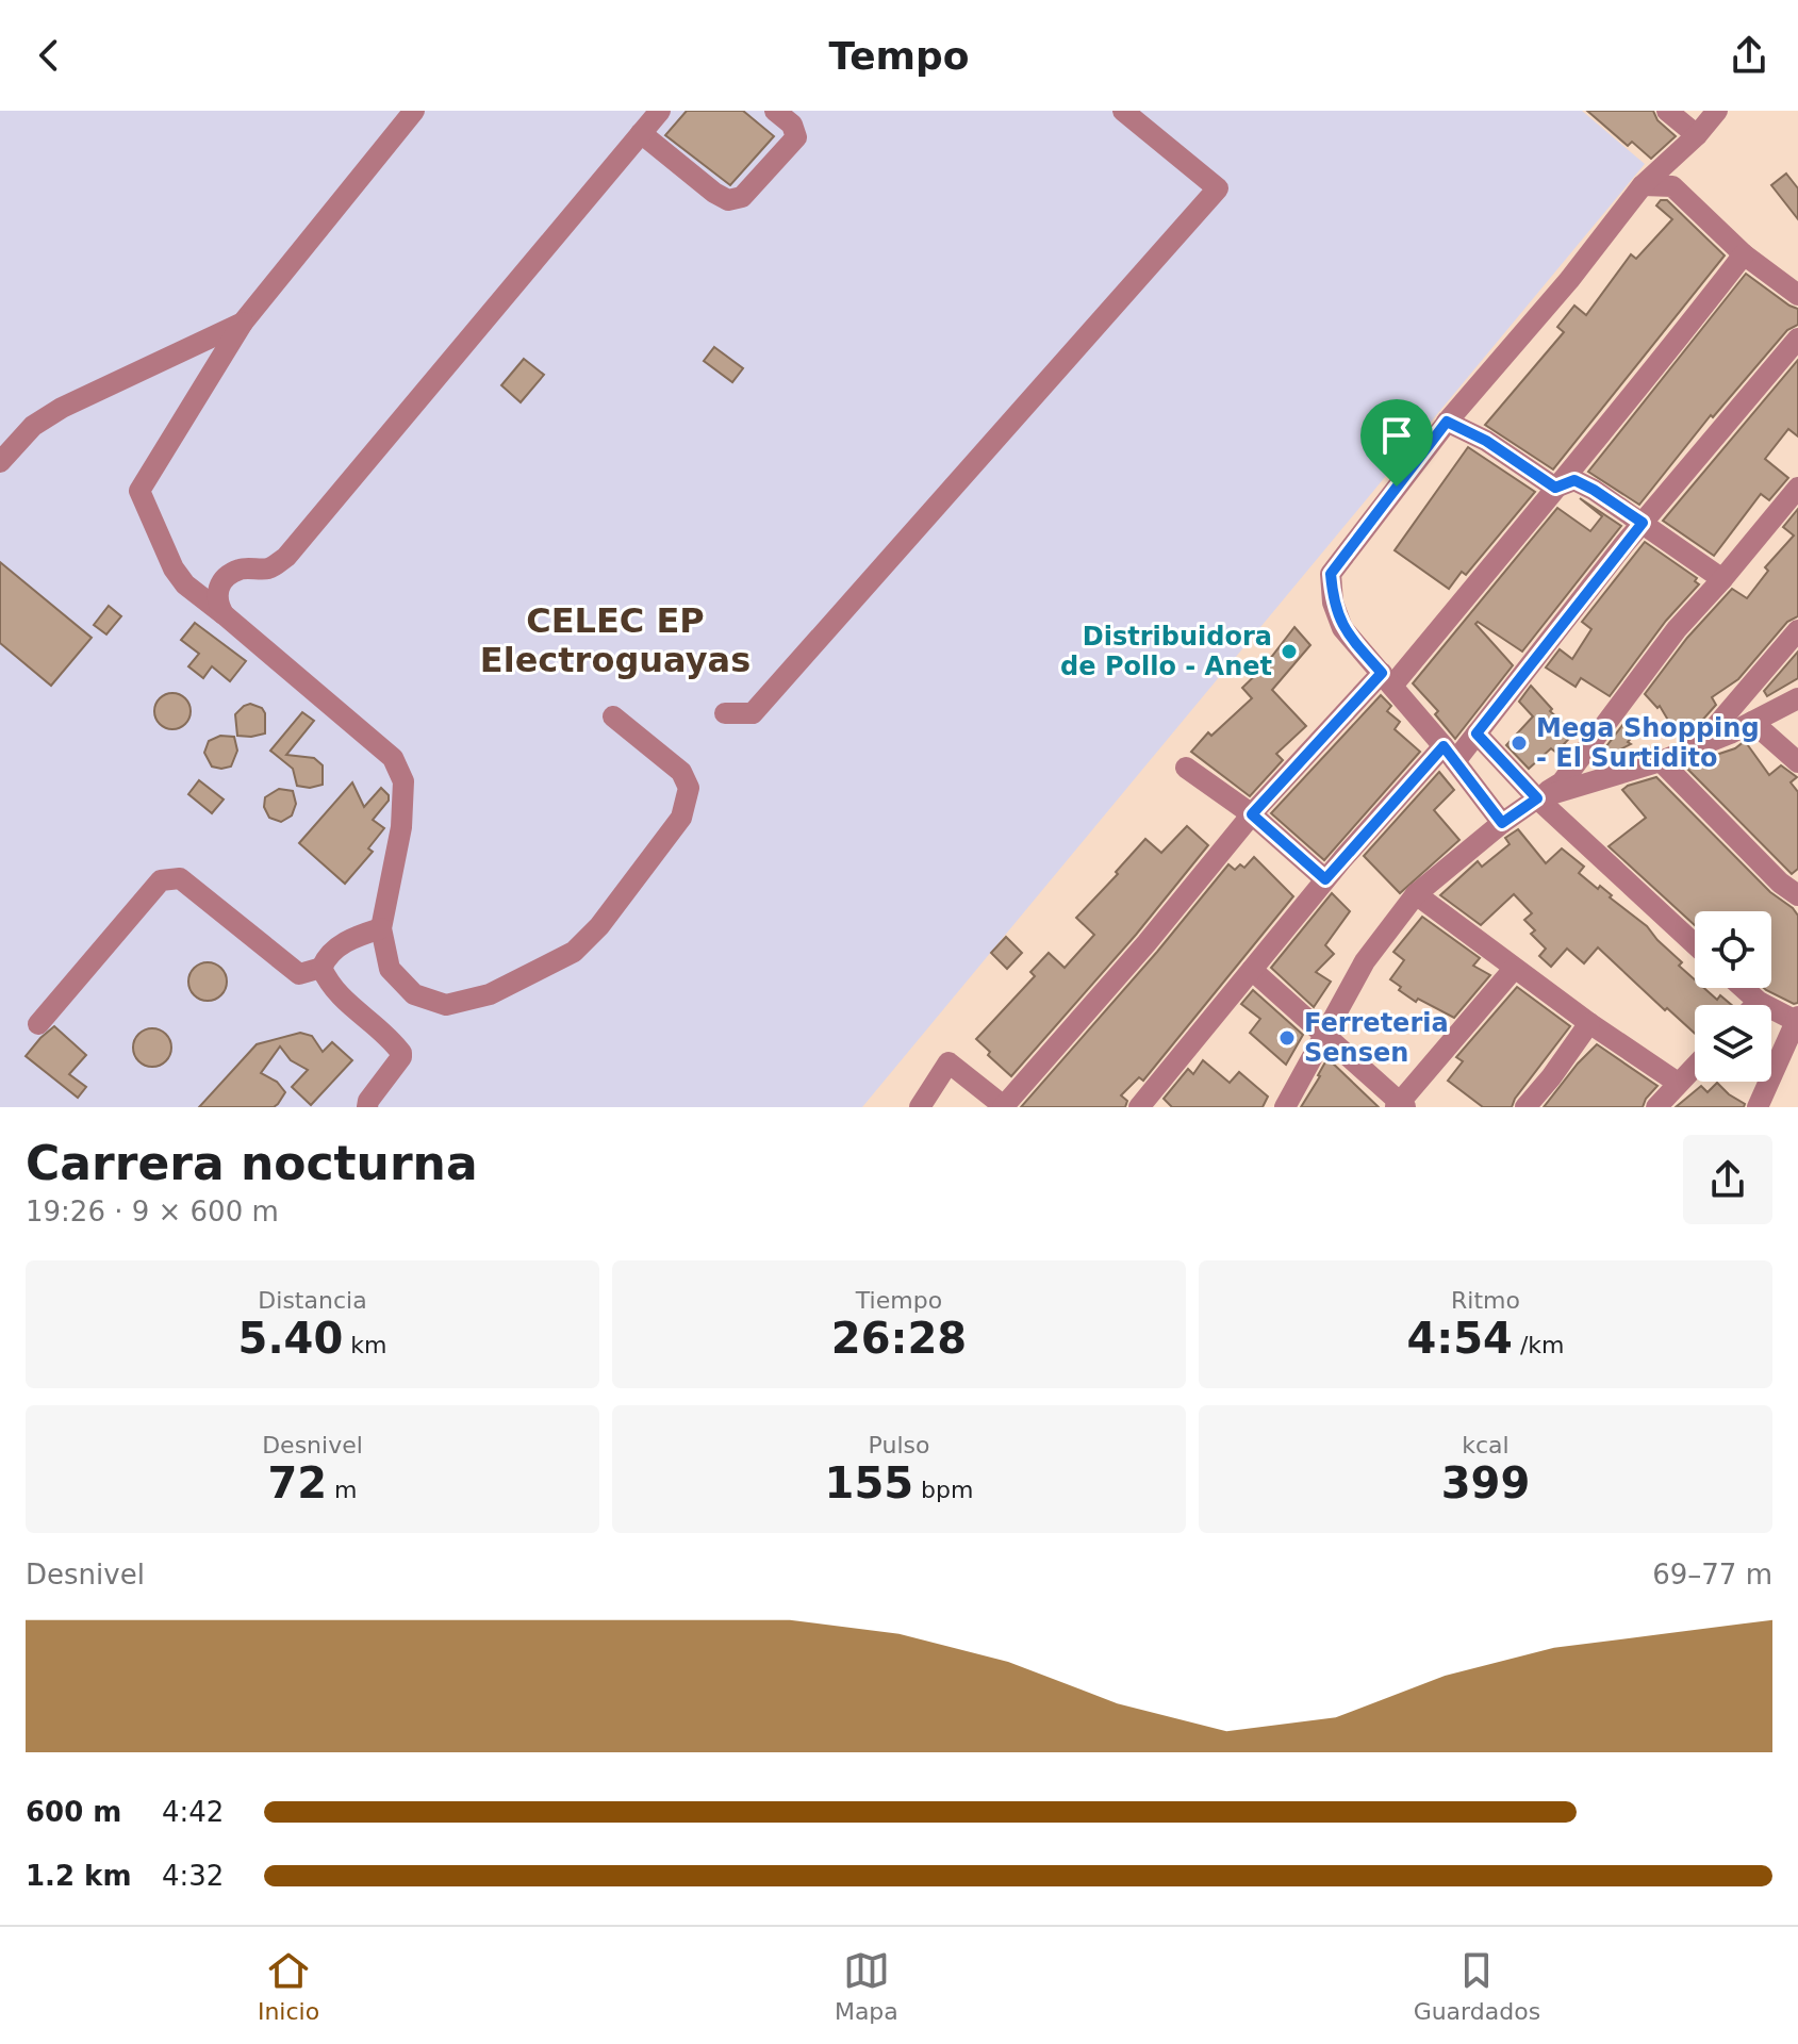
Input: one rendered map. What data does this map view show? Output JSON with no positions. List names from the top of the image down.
{
  "districts": ["CELEC EP Electroguayas"],
  "places": ["Distribuidora de Pollo - Anet", "Mega Shopping - El Surtidito", "Ferreteria Sensen"],
  "page": {
    "header": "Tempo",
    "heading": ["Carrera nocturna", "19:26 · 9 × 600 m"],
    "stats": [
      ["Distancia", "5.40 km"],
      ["Tiempo", "26:28"],
      ["Ritmo", "4:54 /km"],
      ["Desnivel", "72 m"],
      ["Pulso", "155 bpm"],
      ["kcal", "399"]
    ],
    "chart": ["Desnivel", "69–77 m"],
    "list": [
      {
        "name": "600 m",
        "note": "4:42"
      },
      {
        "name": "1.2 km",
        "note": "4:32"
      }
    ],
    "tabs": ["Inicio", "Mapa", "Guardados"]
  }
}
